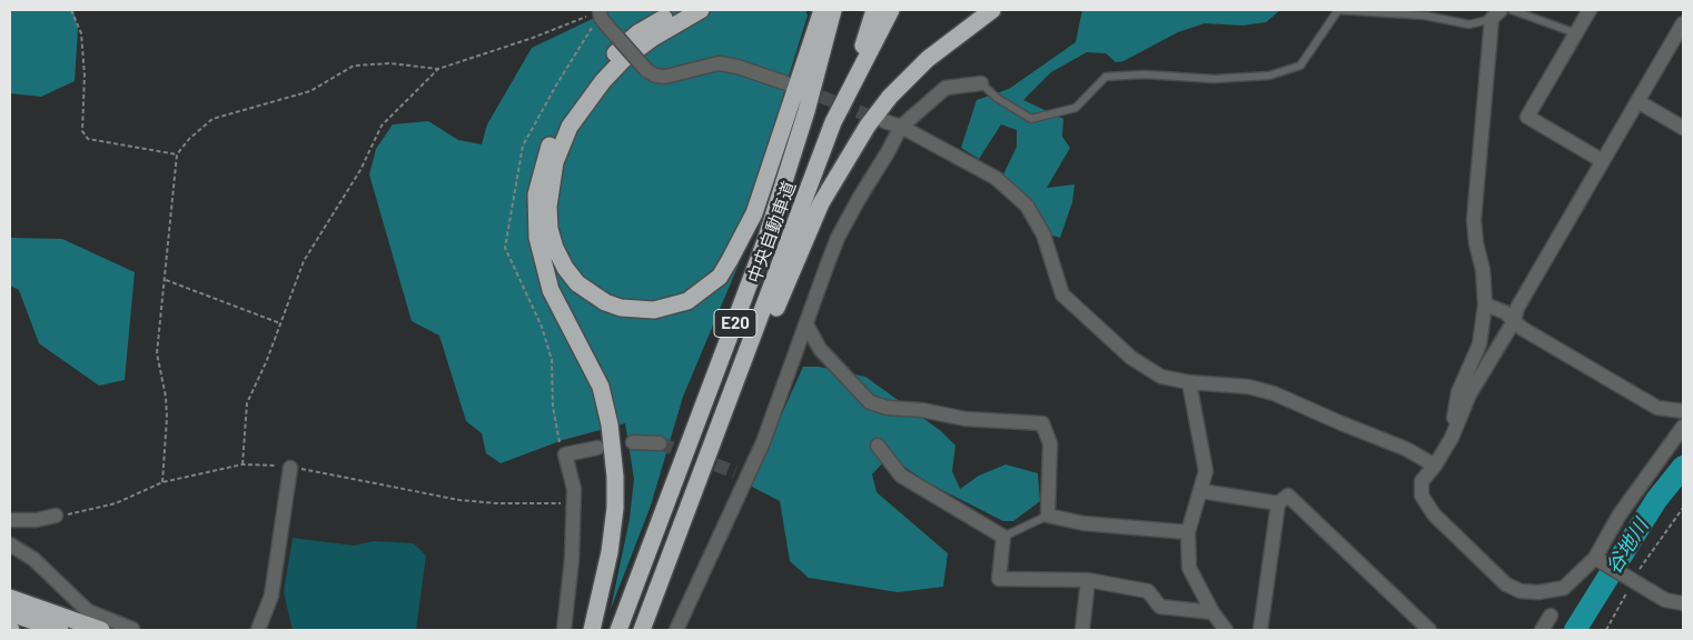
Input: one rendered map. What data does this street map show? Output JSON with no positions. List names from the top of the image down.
{
  "streets": {
    "highway": ["中央自動車道", "E20"]
  },
  "water": ["谷地川"]
}
